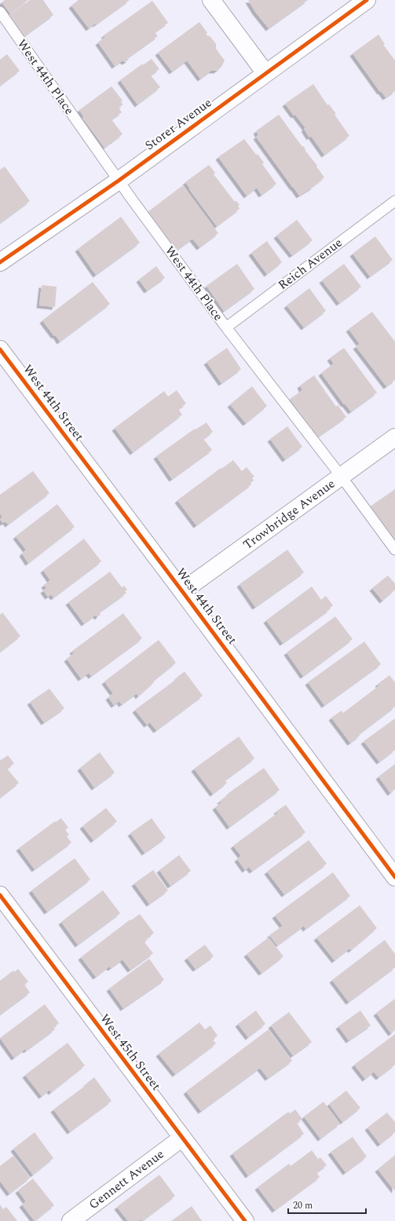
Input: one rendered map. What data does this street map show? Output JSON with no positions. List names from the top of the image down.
{
  "streets": {
    "street": [
      "Storer Avenue",
      "West 44th Street",
      "Trowbridge Avenue",
      "West 45th Street",
      "Gennett Avenue"
    ],
    "lane": ["West 44th Place", "Reich Avenue"]
  },
  "crossings": [
    ["West 44th Place", "Storer Avenue"],
    ["West 44th Place", "Reich Avenue"],
    ["West 44th Place", "Trowbridge Avenue"],
    ["West 44th Street", "Trowbridge Avenue"],
    ["West 45th Street", "Gennett Avenue"]
  ],
  "scale_bar": "20 m"
}
